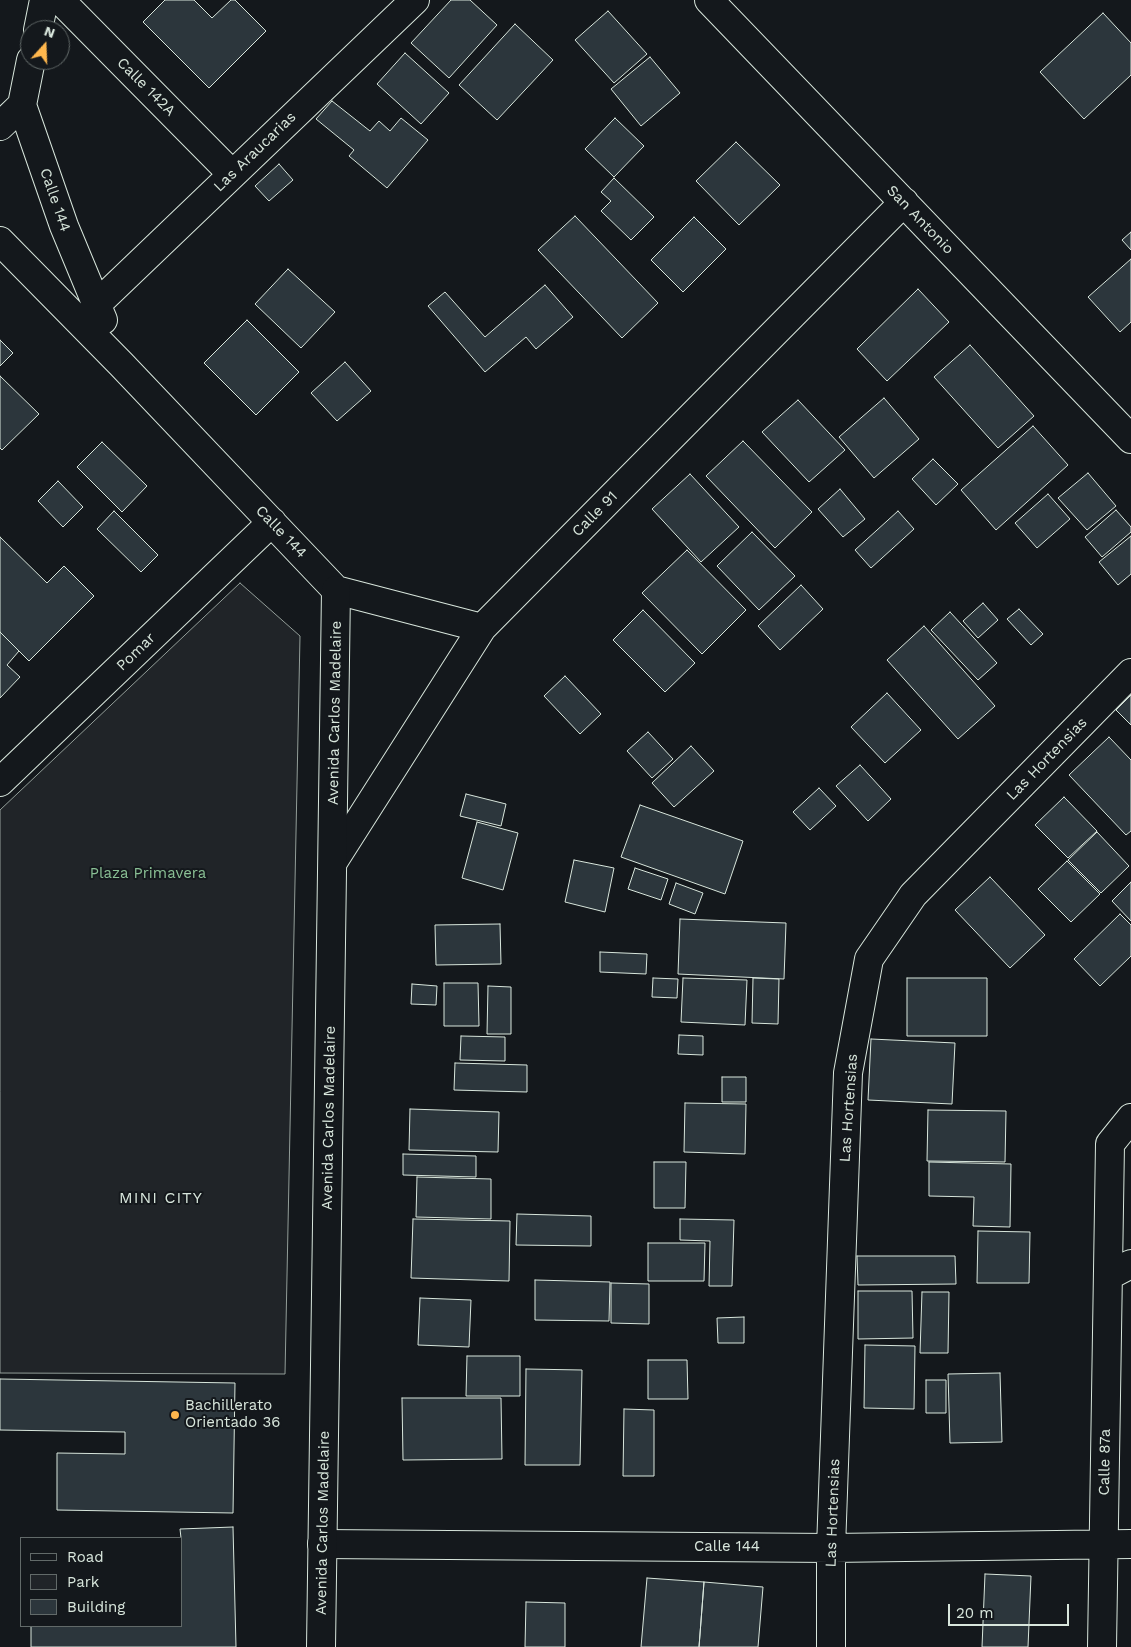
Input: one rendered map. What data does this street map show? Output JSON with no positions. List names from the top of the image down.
{
  "streets": {
    "street": [
      "Calle 142A",
      "Las Araucarias",
      "Calle 144",
      "San Antonio",
      "Calle 91",
      "Pomar",
      "Avenida Carlos Madelaire",
      "Las Hortensias",
      "Calle 87a"
    ]
  },
  "crossings": [
    ["Calle 142A", "Las Araucarias"],
    ["Las Araucarias", "Calle 144"],
    ["Calle 144", "Pomar"],
    ["Calle 144", "Avenida Carlos Madelaire"],
    ["Calle 144", "Las Hortensias"],
    ["Calle 144", "Calle 87a"],
    ["San Antonio", "Calle 91"],
    ["Calle 91", "Avenida Carlos Madelaire"]
  ],
  "districts": ["MINI CITY"],
  "parks": ["Plaza Primavera"],
  "places": ["Bachillerato Orientado 36"],
  "legend": ["Road", "Park", "Building"],
  "scale_bar": "20 m",
  "north": "top"
}
